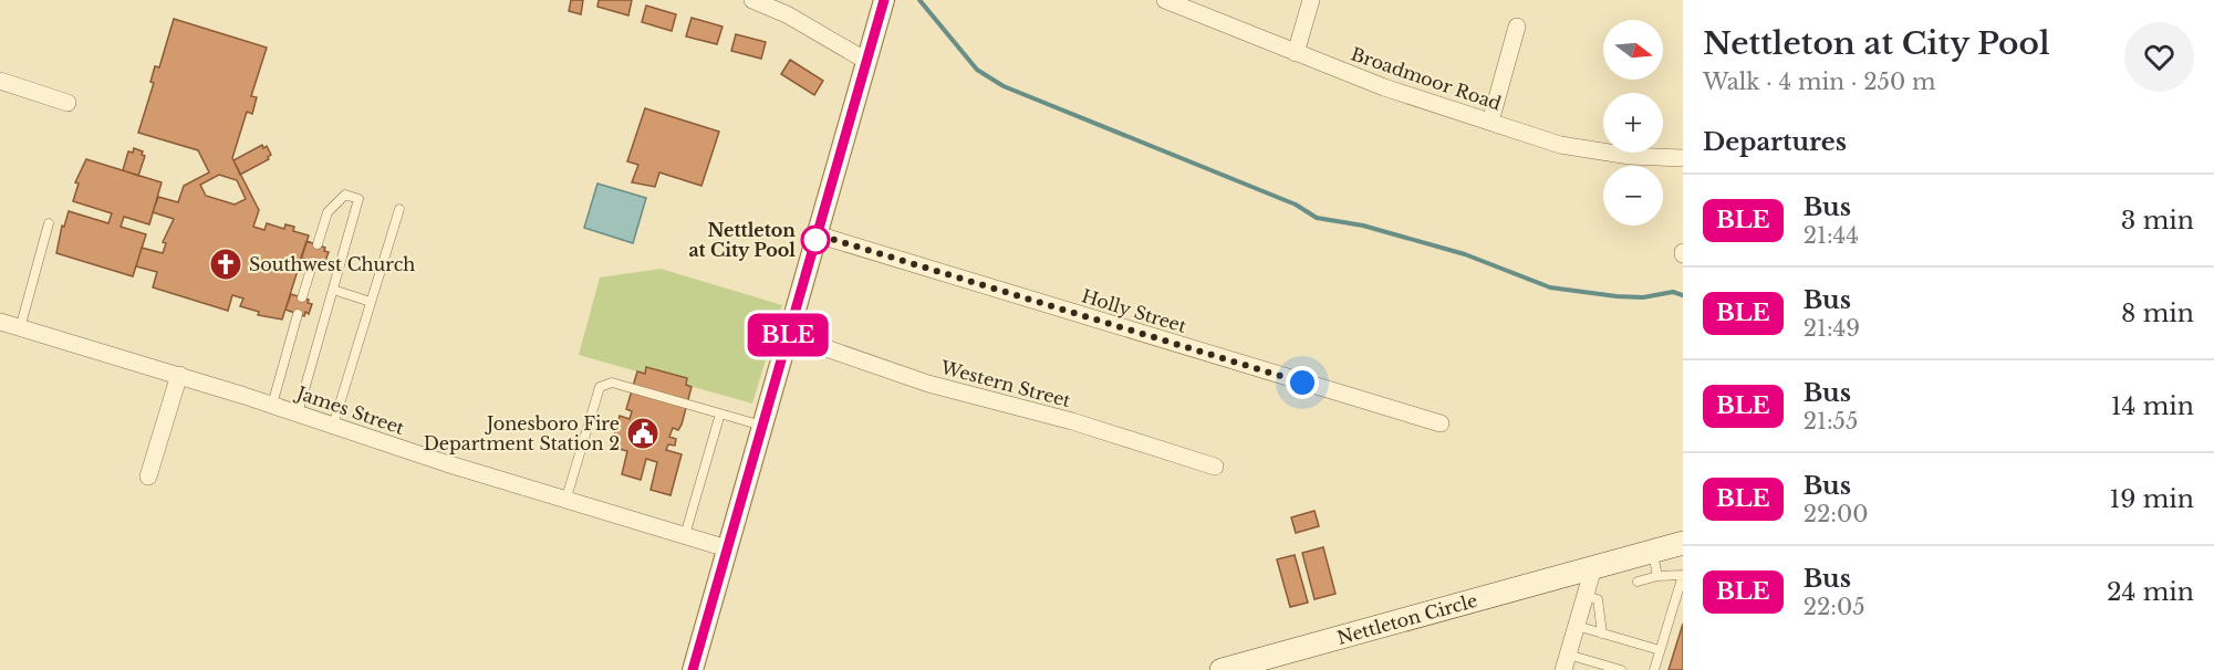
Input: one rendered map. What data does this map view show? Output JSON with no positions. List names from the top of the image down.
{
  "streets": {
    "main road": ["Nettleton Circle"],
    "street": [
      "Broadmoor Road",
      "Holly Street",
      "Western Street",
      "James Street"
    ]
  },
  "places": {
    "other": ["Nettleton at City Pool"],
    "church": ["Southwest Church"],
    "public building": ["Jonesboro Fire Department Station 2"]
  },
  "lines": ["bus line BLE"],
  "north": "right",
  "page": {
    "on_map": "BLE",
    "heading": [
      ["Nettleton at City Pool", "Walk · 4 min · 250 m"],
      "Departures"
    ],
    "map_buttons": ["+", "−"],
    "list": [
      {
        "mark": "BLE",
        "name": "Bus",
        "note": "21:44",
        "value": "3 min"
      },
      {
        "mark": "BLE",
        "name": "Bus",
        "note": "21:49",
        "value": "8 min"
      },
      {
        "mark": "BLE",
        "name": "Bus",
        "note": "21:55",
        "value": "14 min"
      },
      {
        "mark": "BLE",
        "name": "Bus",
        "note": "22:00",
        "value": "19 min"
      },
      {
        "mark": "BLE",
        "name": "Bus",
        "note": "22:05",
        "value": "24 min"
      }
    ]
  }
}
